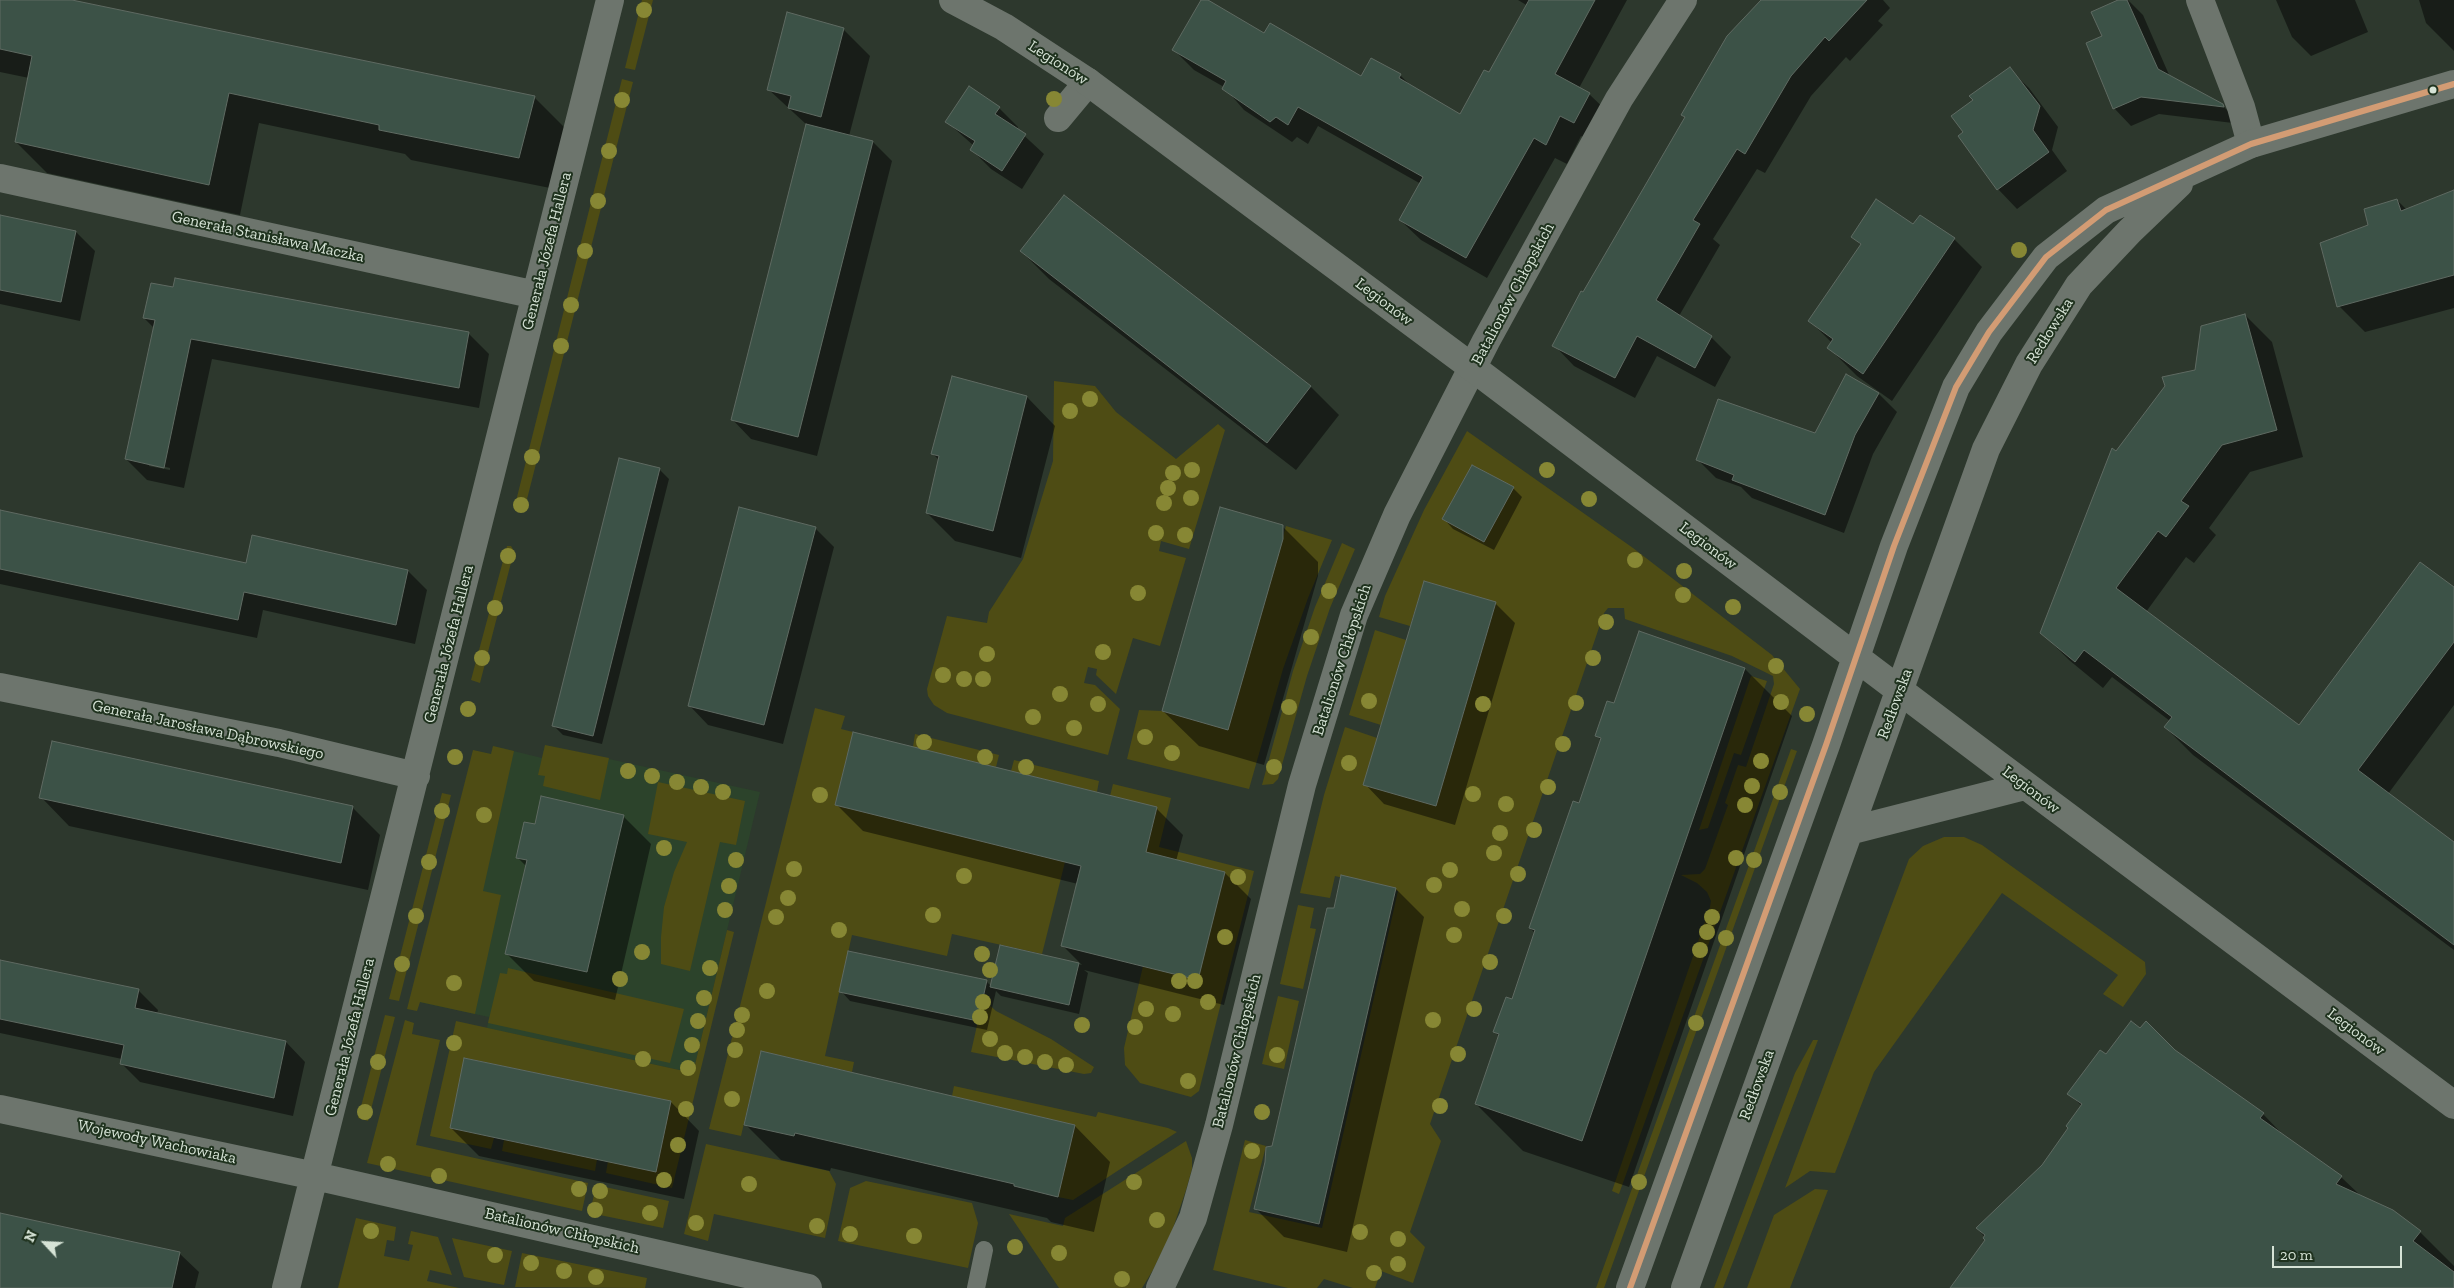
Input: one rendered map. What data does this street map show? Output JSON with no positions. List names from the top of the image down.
{
  "streets": {
    "street": [
      "Legionów",
      "Generała Stanisława Maczka",
      "Generała Józefa Hallera",
      "Batalionów Chłopskich",
      "Redłowska",
      "Generała Jarosława Dąbrowskiego",
      "Wojewody Wachowiaka"
    ]
  },
  "crossings": [
    ["Legionów", "Batalionów Chłopskich"],
    ["Legionów", "Redłowska"],
    ["Generała Stanisława Maczka", "Generała Józefa Hallera"],
    ["Generała Józefa Hallera", "Batalionów Chłopskich"],
    ["Generała Józefa Hallera", "Generała Jarosława Dąbrowskiego"],
    ["Generała Józefa Hallera", "Wojewody Wachowiaka"],
    ["Batalionów Chłopskich", "Wojewody Wachowiaka"]
  ],
  "scale_bar": "20 m",
  "north": "top left"
}
